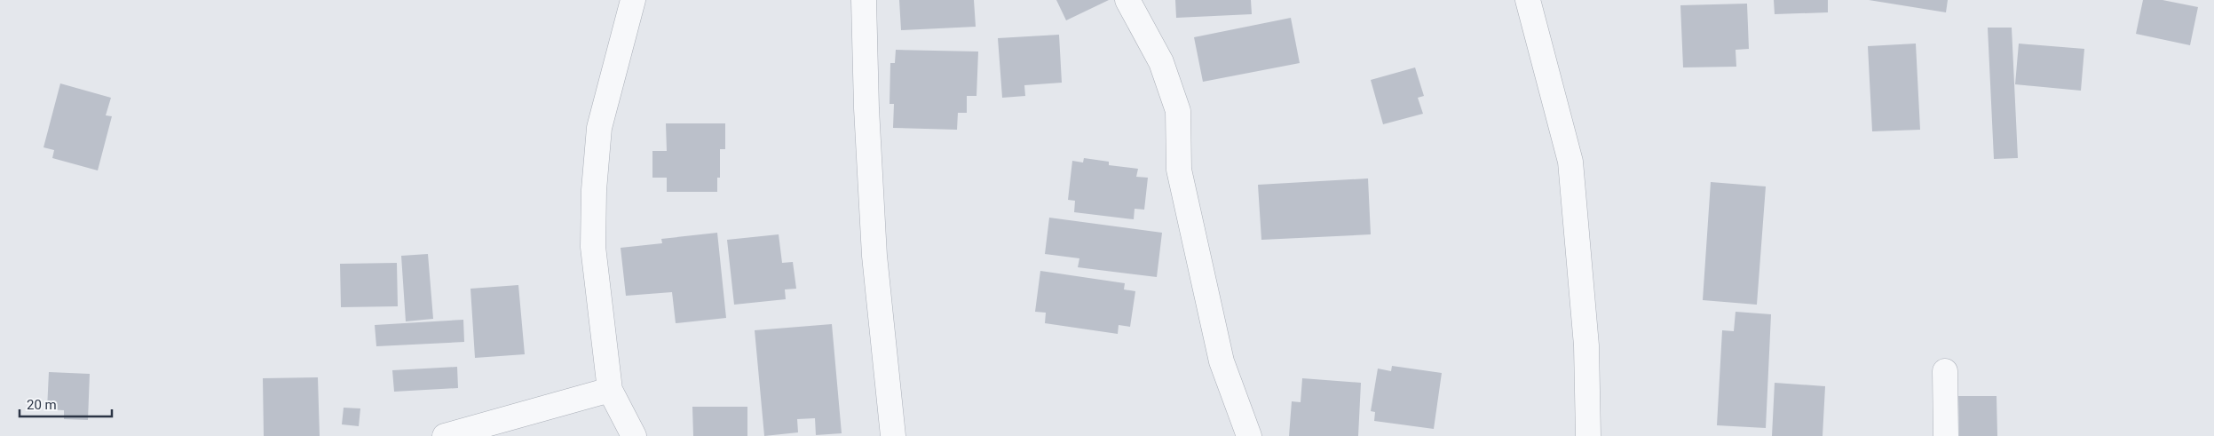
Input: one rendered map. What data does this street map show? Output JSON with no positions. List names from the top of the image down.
{
  "scale_bar": "20 m"
}
